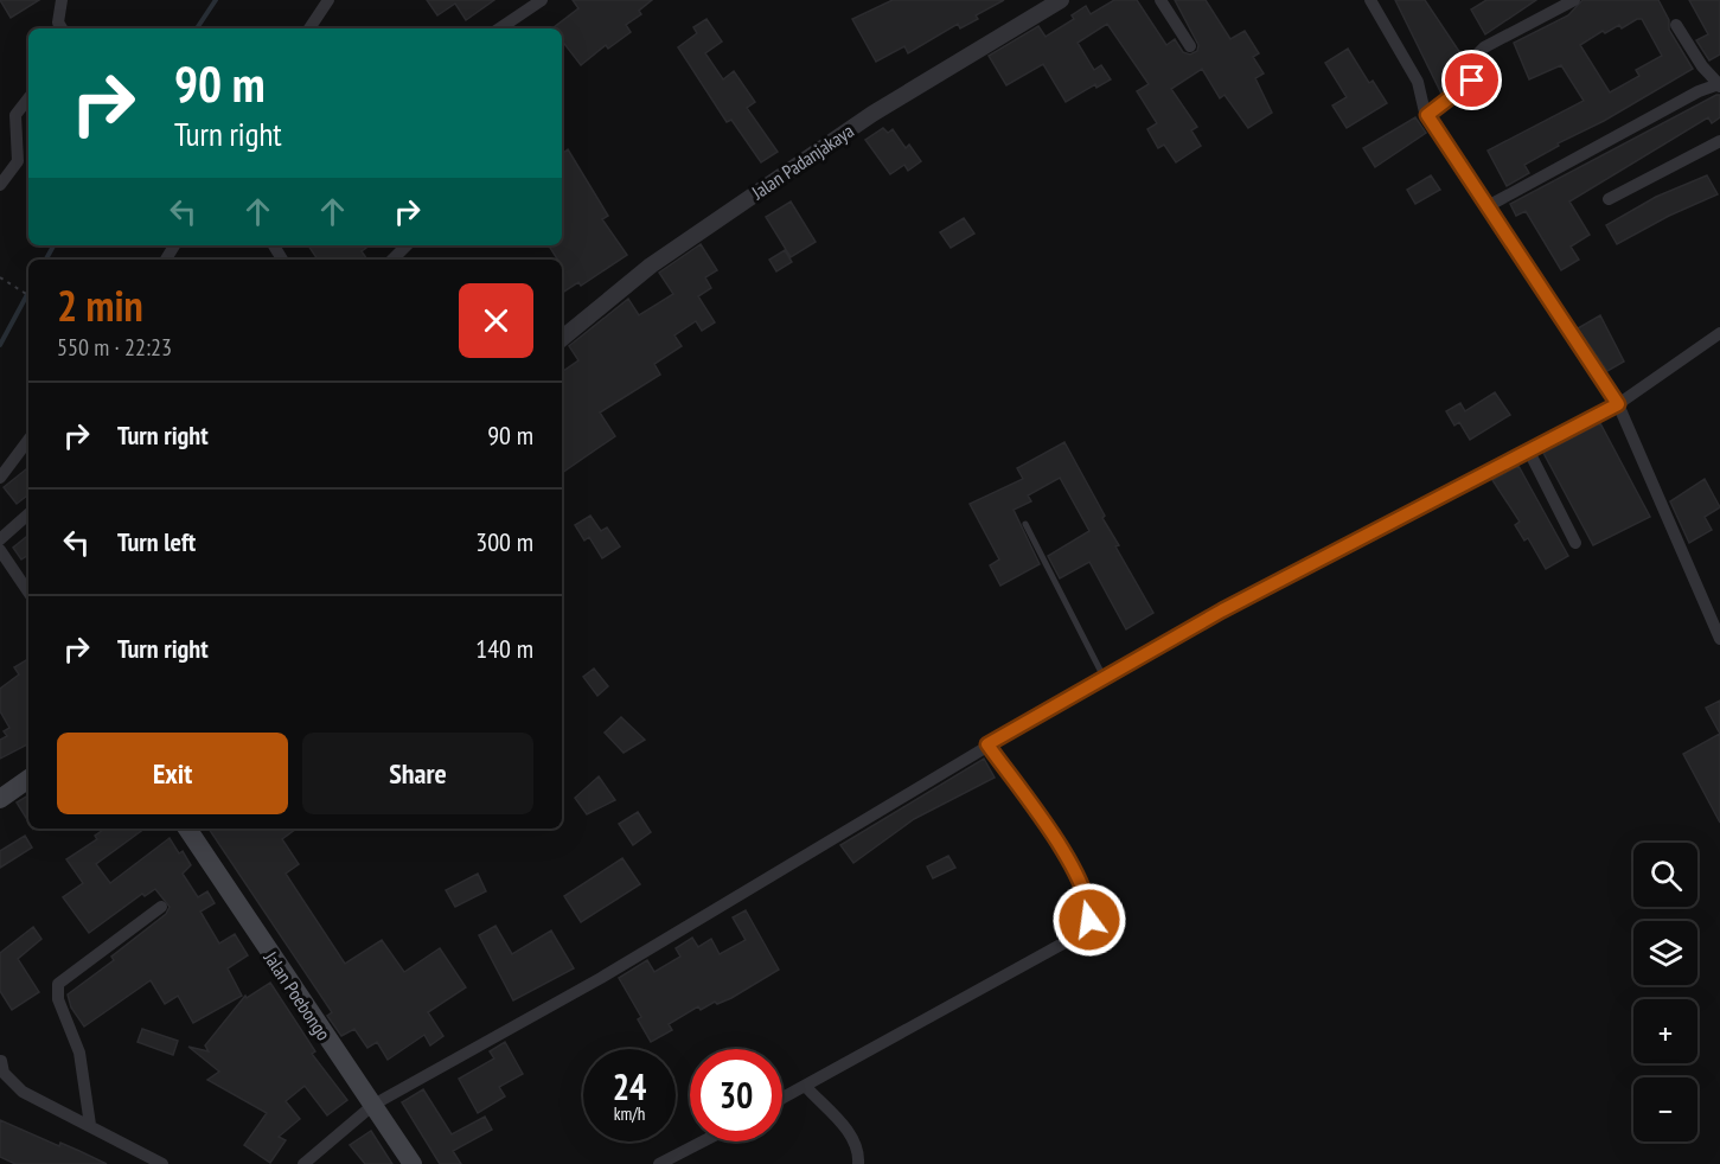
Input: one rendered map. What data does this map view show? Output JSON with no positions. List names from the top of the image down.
{
  "streets": {
    "main road": ["Jalan Poebongo"],
    "street": ["Jalan Padanjakaya"]
  },
  "page": {
    "turn": ["90 m", "Turn right"],
    "heading": ["2 min", "550 m · 22:23"],
    "list": [
      {
        "name": "Turn right",
        "value": "90 m"
      },
      {
        "name": "Turn left",
        "value": "300 m"
      },
      {
        "name": "Turn right",
        "value": "140 m"
      }
    ],
    "buttons": ["Exit", "Share"],
    "map_buttons": ["+", "−"],
    "speed": "24 km/h",
    "limit": "30"
  }
}
